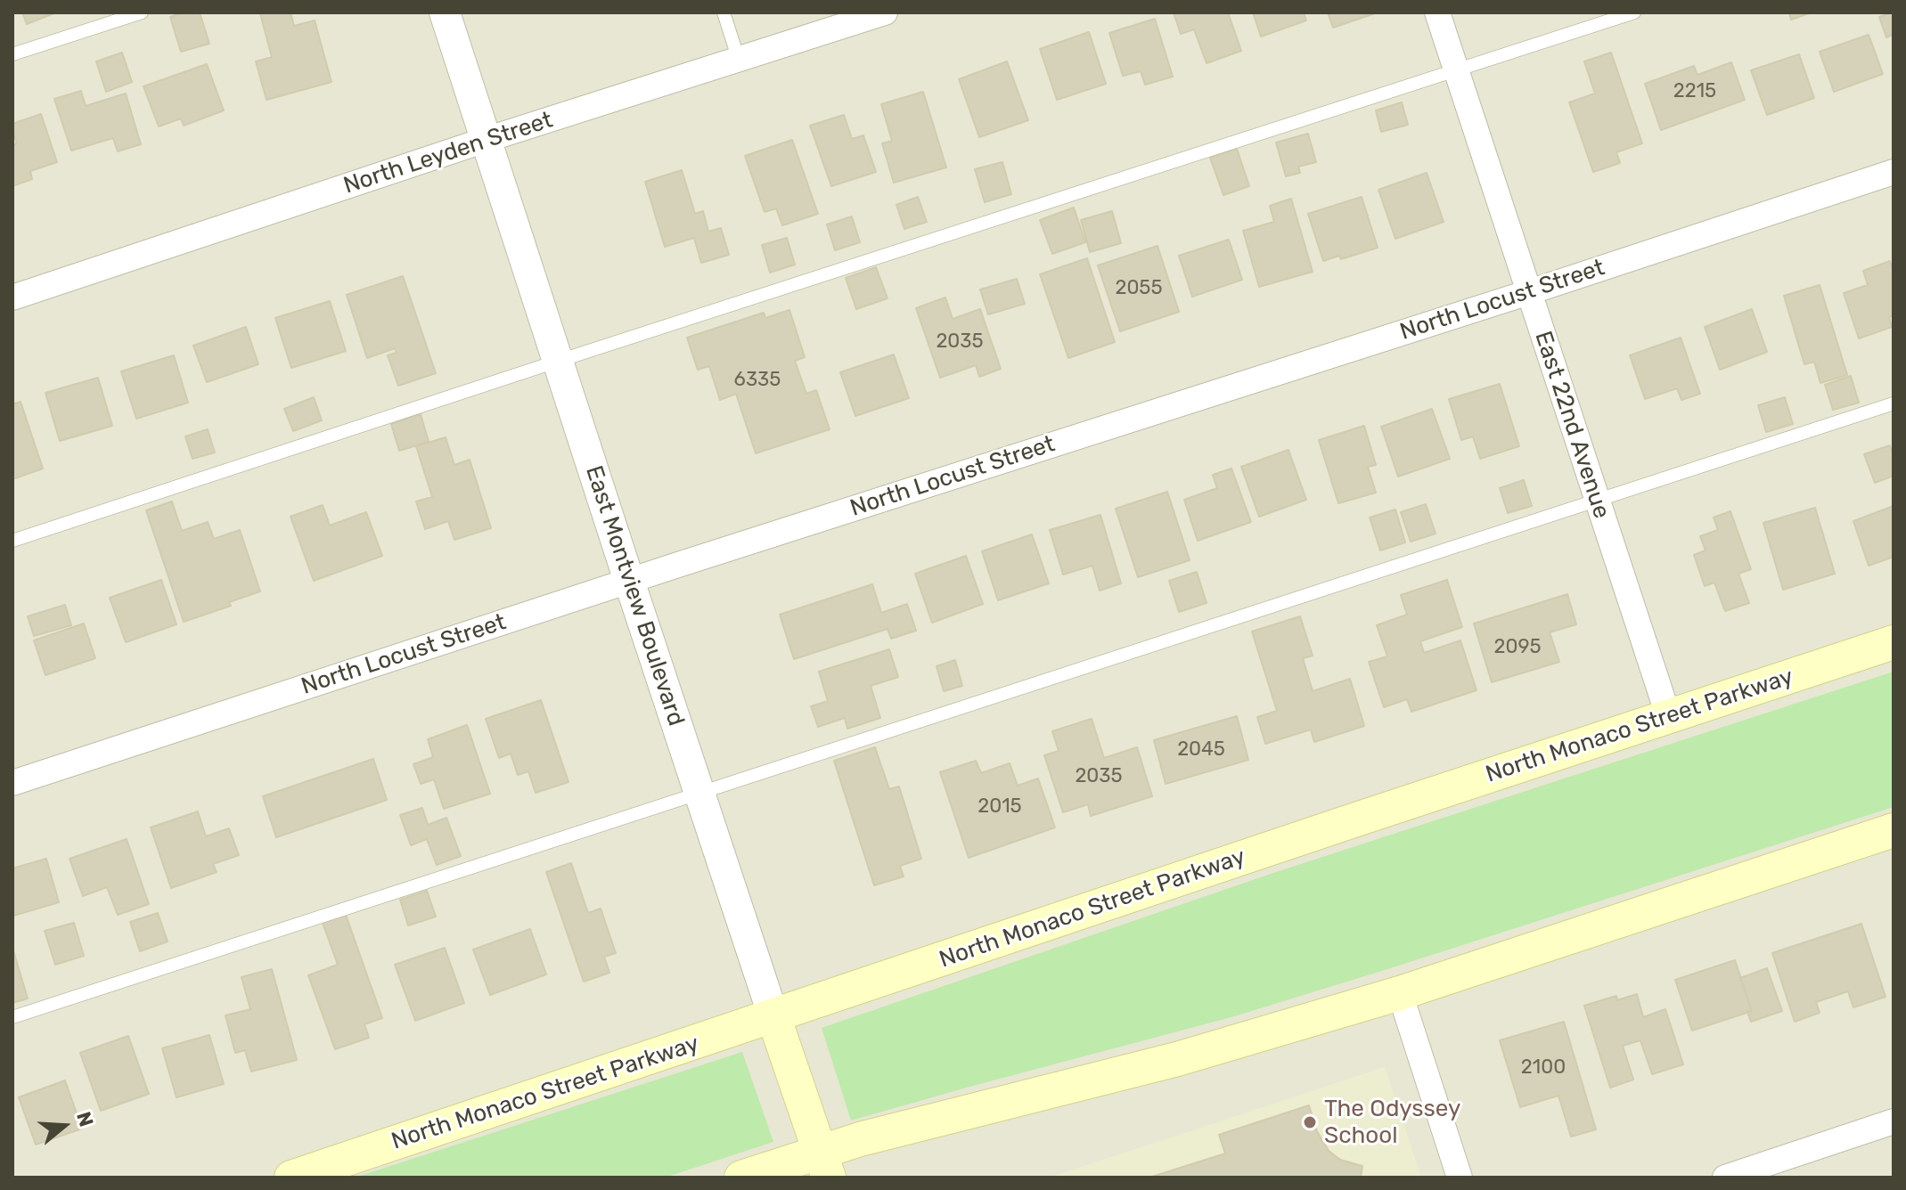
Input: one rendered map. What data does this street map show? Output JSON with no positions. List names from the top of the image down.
{
  "streets": {
    "main road": ["East Montview Boulevard", "North Monaco Street Parkway"],
    "street": ["North Leyden Street", "North Locust Street", "East 22nd Avenue"]
  },
  "crossings": [
    ["North Leyden Street", "East Montview Boulevard"],
    ["North Locust Street", "East 22nd Avenue"],
    ["North Locust Street", "East Montview Boulevard"],
    ["East 22nd Avenue", "North Monaco Street Parkway"],
    ["East Montview Boulevard", "North Monaco Street Parkway"]
  ],
  "places": ["The Odyssey School"],
  "house_numbers": [
    "2215",
    "2055",
    "2035",
    "6335",
    "2095",
    "2045",
    "2035",
    "2015",
    "2100"
  ],
  "north": "right"
}
